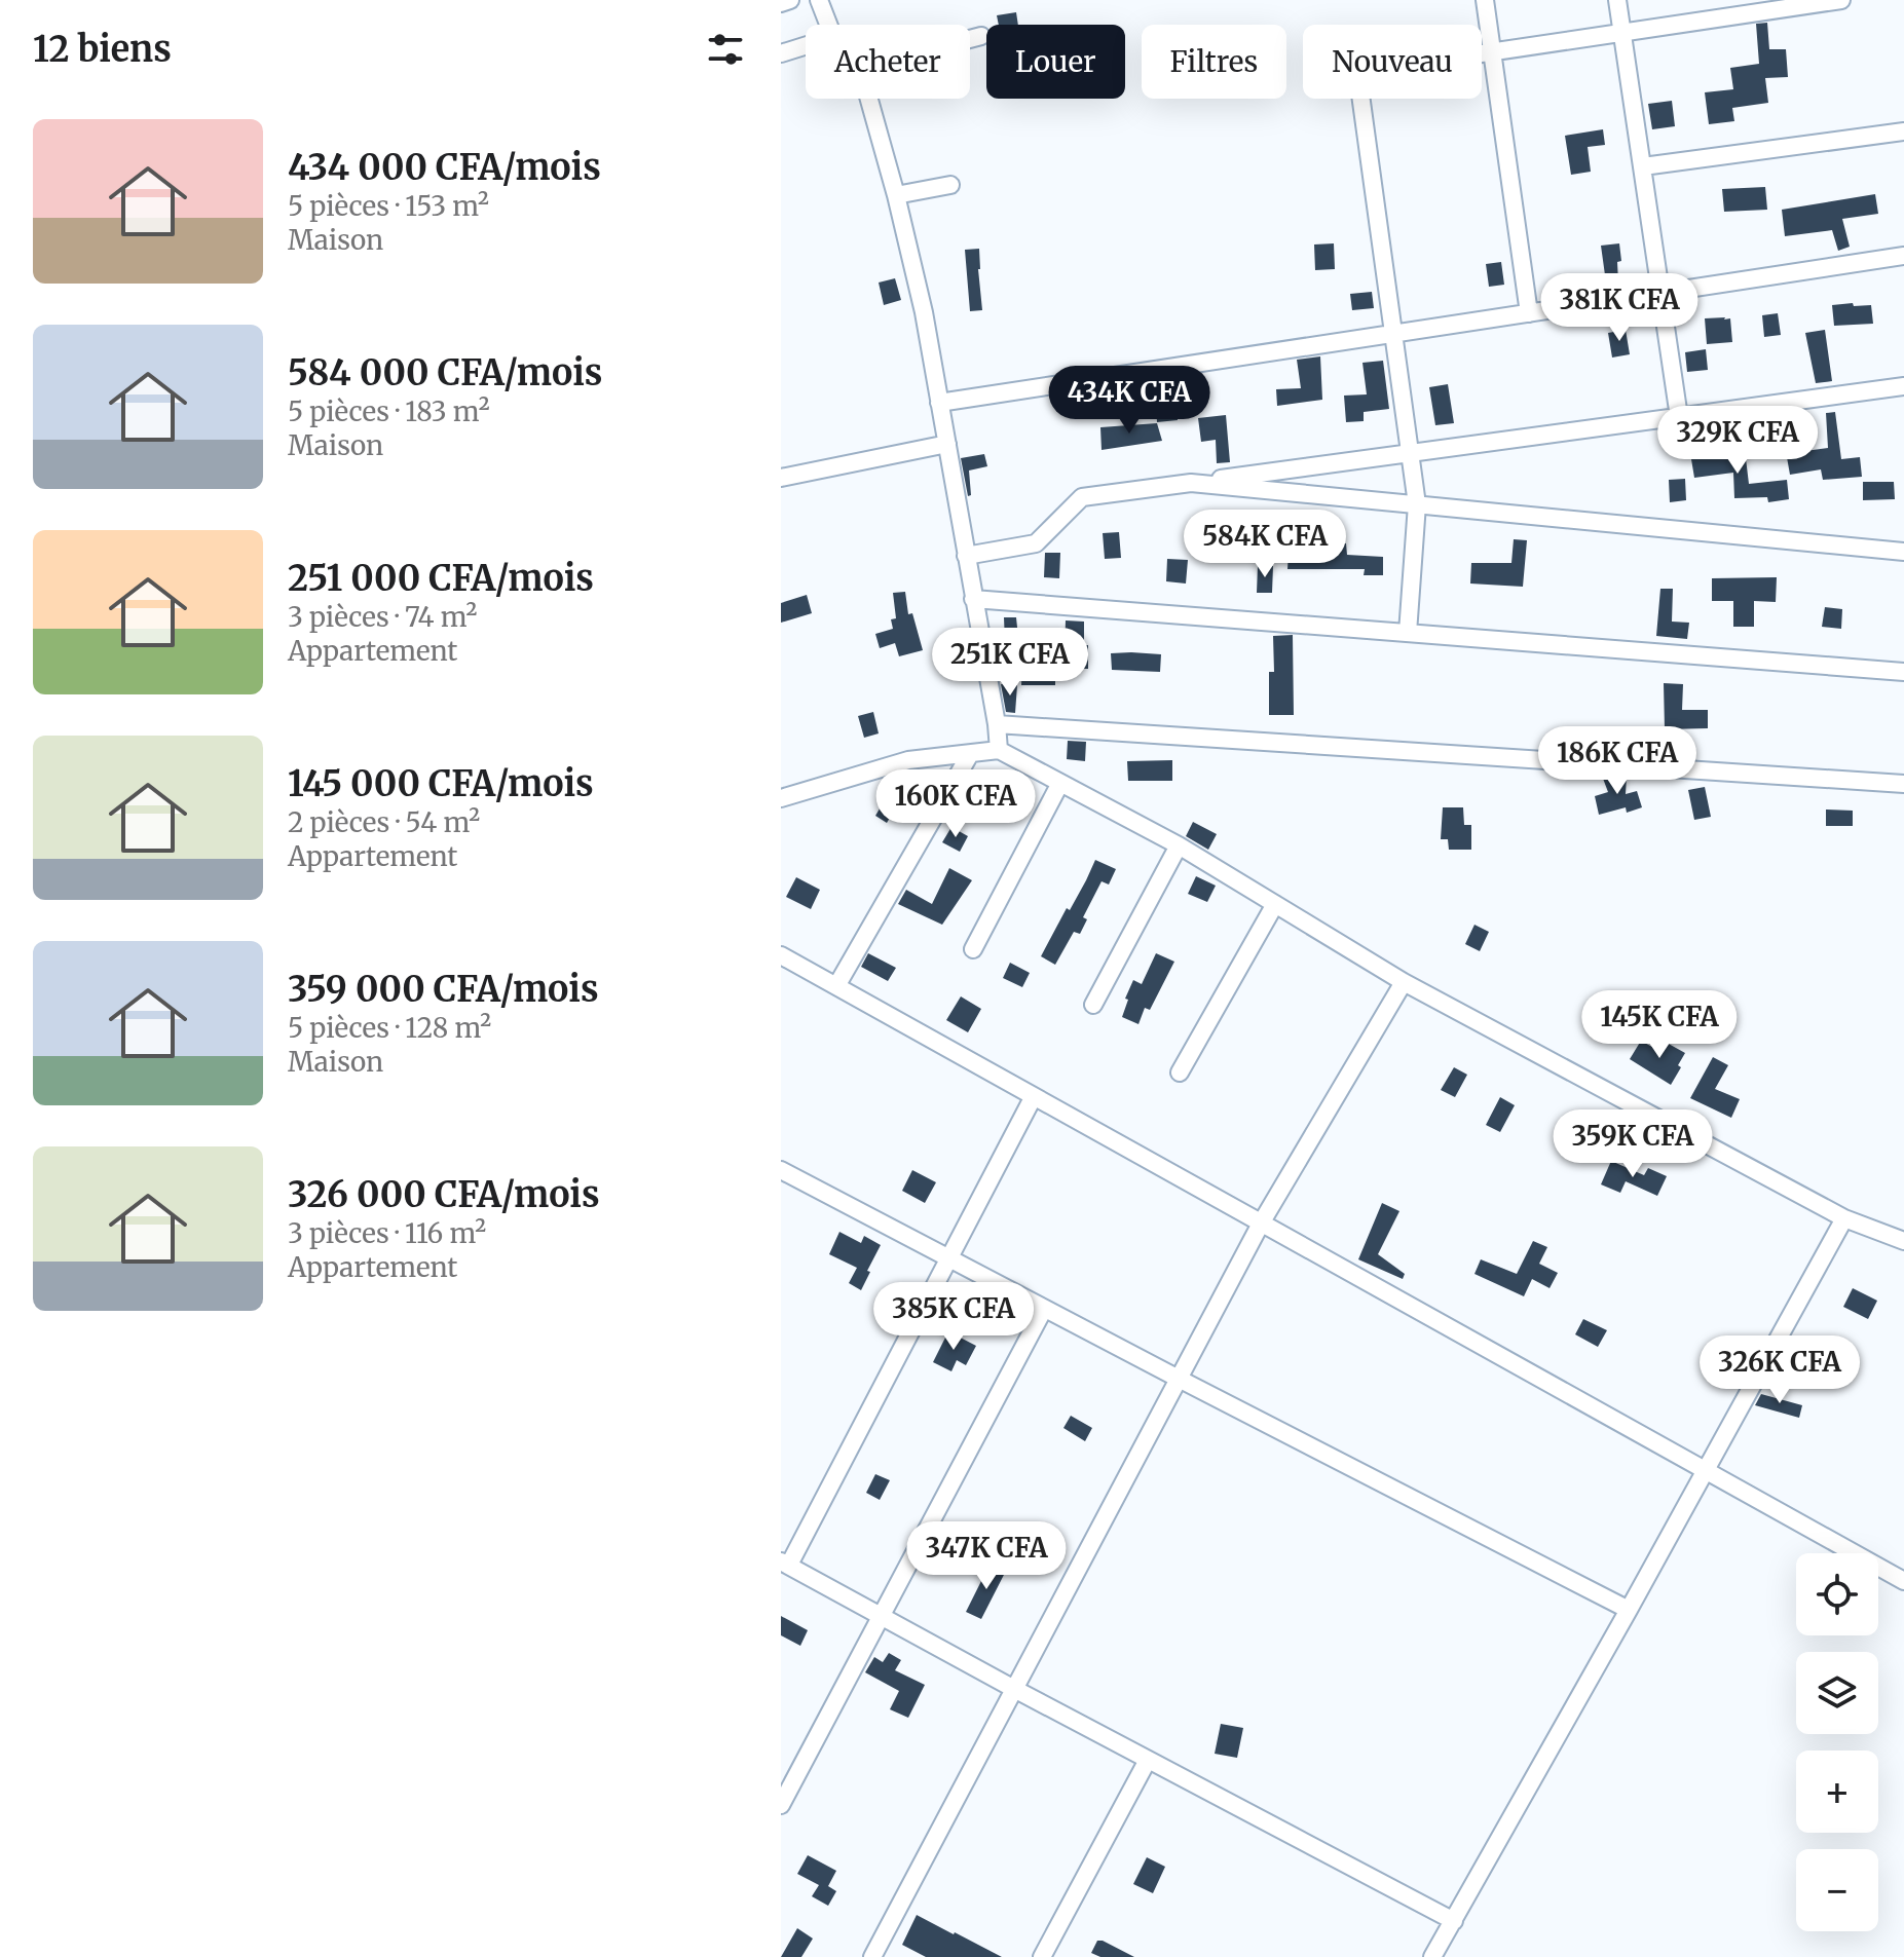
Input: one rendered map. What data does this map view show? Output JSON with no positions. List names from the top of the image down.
{
  "page": {
    "heading": "12 biens",
    "chip": [
      "Acheter",
      "Louer",
      "Filtres",
      "Nouveau"
    ],
    "list": [
      {
        "name": "434 000 CFA/mois",
        "note": "5 pièces · 153 m² · Maison"
      },
      {
        "name": "584 000 CFA/mois",
        "note": "5 pièces · 183 m² · Maison"
      },
      {
        "name": "251 000 CFA/mois",
        "note": "3 pièces · 74 m² · Appartement"
      },
      {
        "name": "145 000 CFA/mois",
        "note": "2 pièces · 54 m² · Appartement"
      },
      {
        "name": "359 000 CFA/mois",
        "note": "5 pièces · 128 m² · Maison"
      },
      {
        "name": "326 000 CFA/mois",
        "note": "3 pièces · 116 m² · Appartement"
      }
    ],
    "price": [
      "381K CFA",
      "434K CFA",
      "329K CFA",
      "584K CFA",
      "251K CFA",
      "186K CFA",
      "160K CFA",
      "145K CFA",
      "359K CFA",
      "385K CFA",
      "326K CFA",
      "347K CFA"
    ],
    "map_buttons": ["+", "−"]
  }
}
